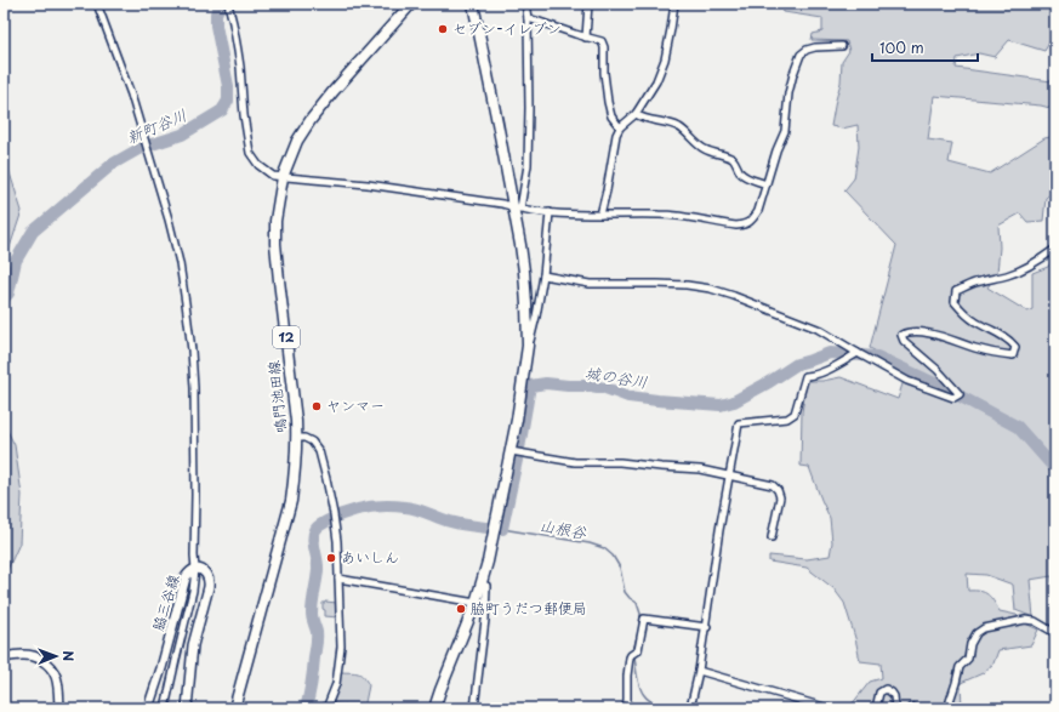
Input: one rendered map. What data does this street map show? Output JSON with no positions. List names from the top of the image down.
{
  "streets": {
    "main road": ["12", "鳴門池田線", "脇三谷線"]
  },
  "water": ["新町谷川", "城の谷川", "山根谷"],
  "places": [
    "セブン-イレブン",
    "ヤンマー",
    "あいしん",
    "脇町うだつ郵便局"
  ],
  "scale_bar": "100 m",
  "north": "right"
}
